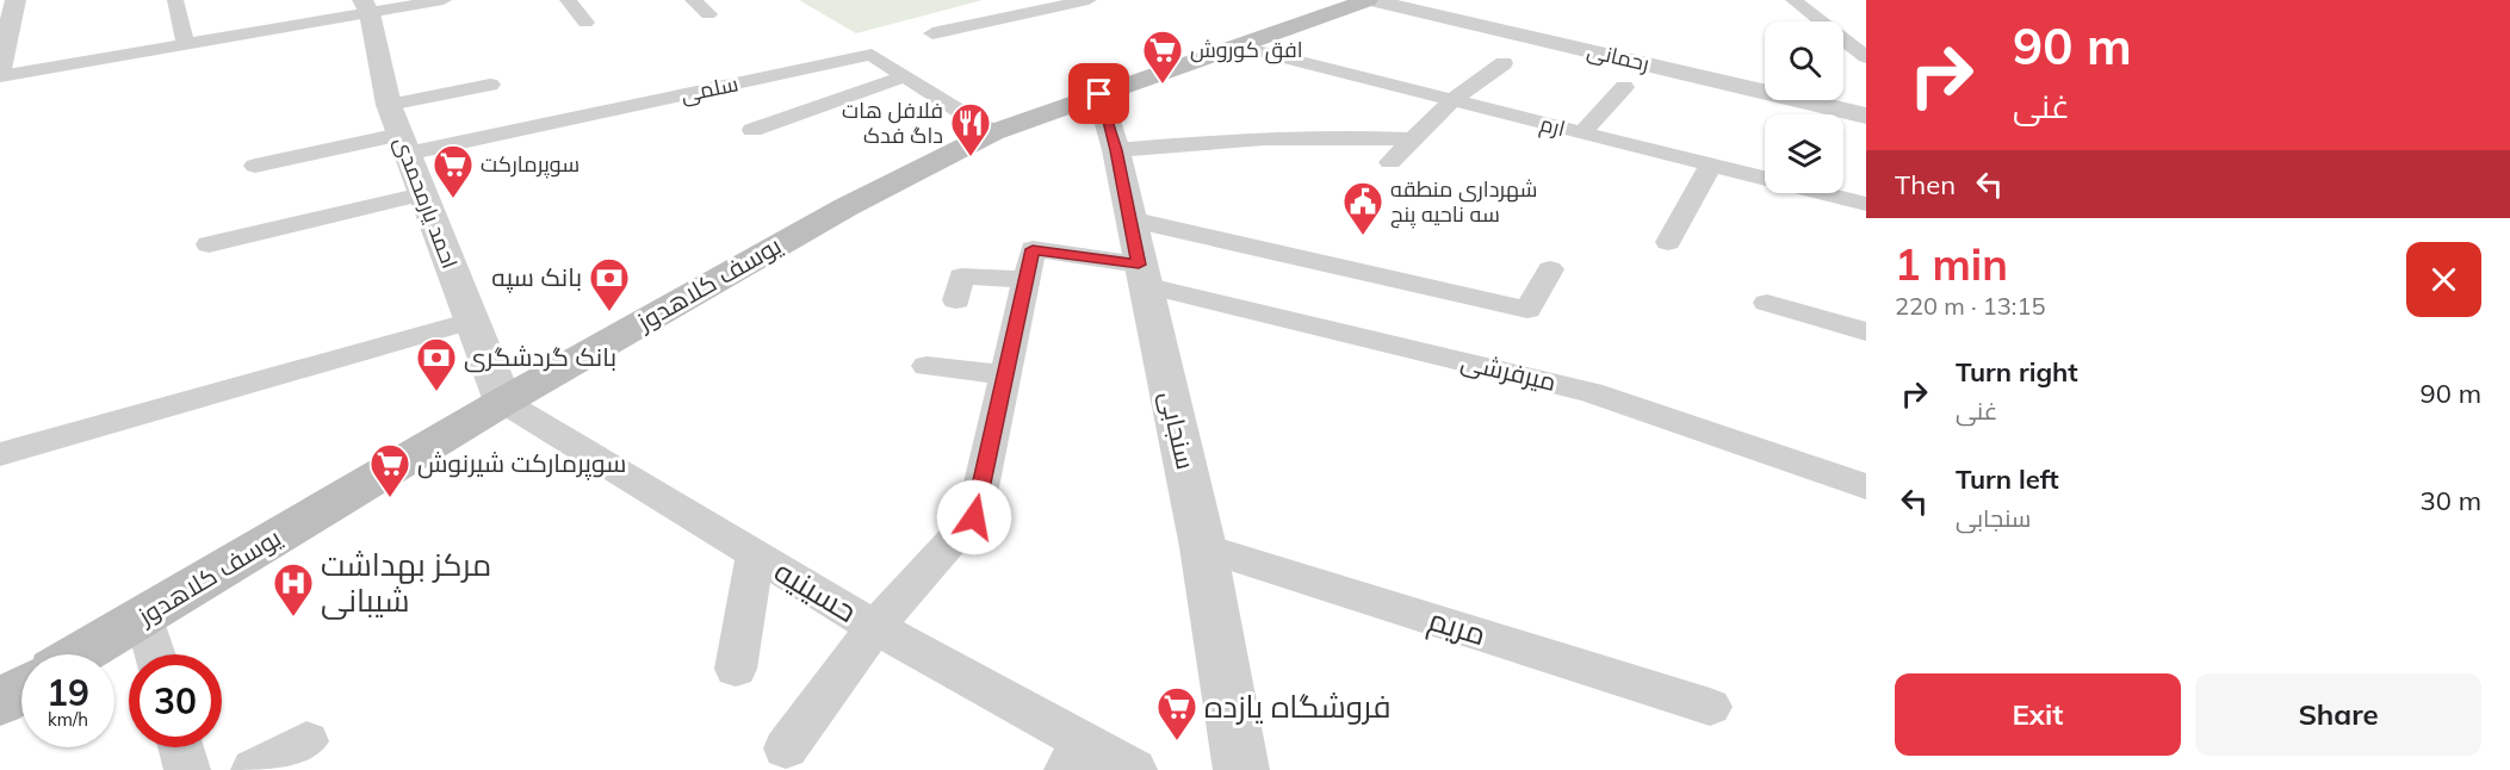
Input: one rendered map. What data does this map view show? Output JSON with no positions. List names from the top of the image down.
{
  "streets": {
    "main road": ["یوسف کلاهدوز"],
    "street": [
      "رحمانی",
      "سلمی",
      "ارم",
      "احمد یارمحمدی",
      "میرفرشی",
      "سنجابی",
      "حسینیه",
      "مریم"
    ]
  },
  "crossings": [
    ["رحمانی", "یوسف کلاهدوز"],
    ["سلمی", "احمد یارمحمدی"],
    ["سلمی", "یوسف کلاهدوز"],
    ["ارم", "یوسف کلاهدوز"],
    ["احمد یارمحمدی", "یوسف کلاهدوز"],
    ["احمد یارمحمدی", "حسینیه"],
    ["یوسف کلاهدوز", "سنجابی"],
    ["یوسف کلاهدوز", "حسینیه"],
    ["میرفرشی", "سنجابی"],
    ["سنجابی", "مریم"]
  ],
  "places": {
    "supermarket": [
      "افق کوروش",
      "سوپرمارکت",
      "سوپرمارکت شیرنوش",
      "فروشگاه یازده"
    ],
    "restaurant": ["فلافل هات داگ فدک"],
    "public building": ["شهرداری منطقه سه ناحیه پنج"],
    "bank": ["بانک سپه", "بانک گردشگری"],
    "hospital": ["مرکز بهداشت شیبانی"]
  },
  "page": {
    "turn": ["90 m", "غنی"],
    "then": "Then",
    "heading": ["1 min", "220 m · 13:15"],
    "list": [
      {
        "name": "Turn right",
        "note": "غنی",
        "value": "90 m"
      },
      {
        "name": "Turn left",
        "note": "سنجابی",
        "value": "30 m"
      }
    ],
    "speed": "19 km/h",
    "limit": "30",
    "buttons": ["Exit", "Share"]
  }
}
